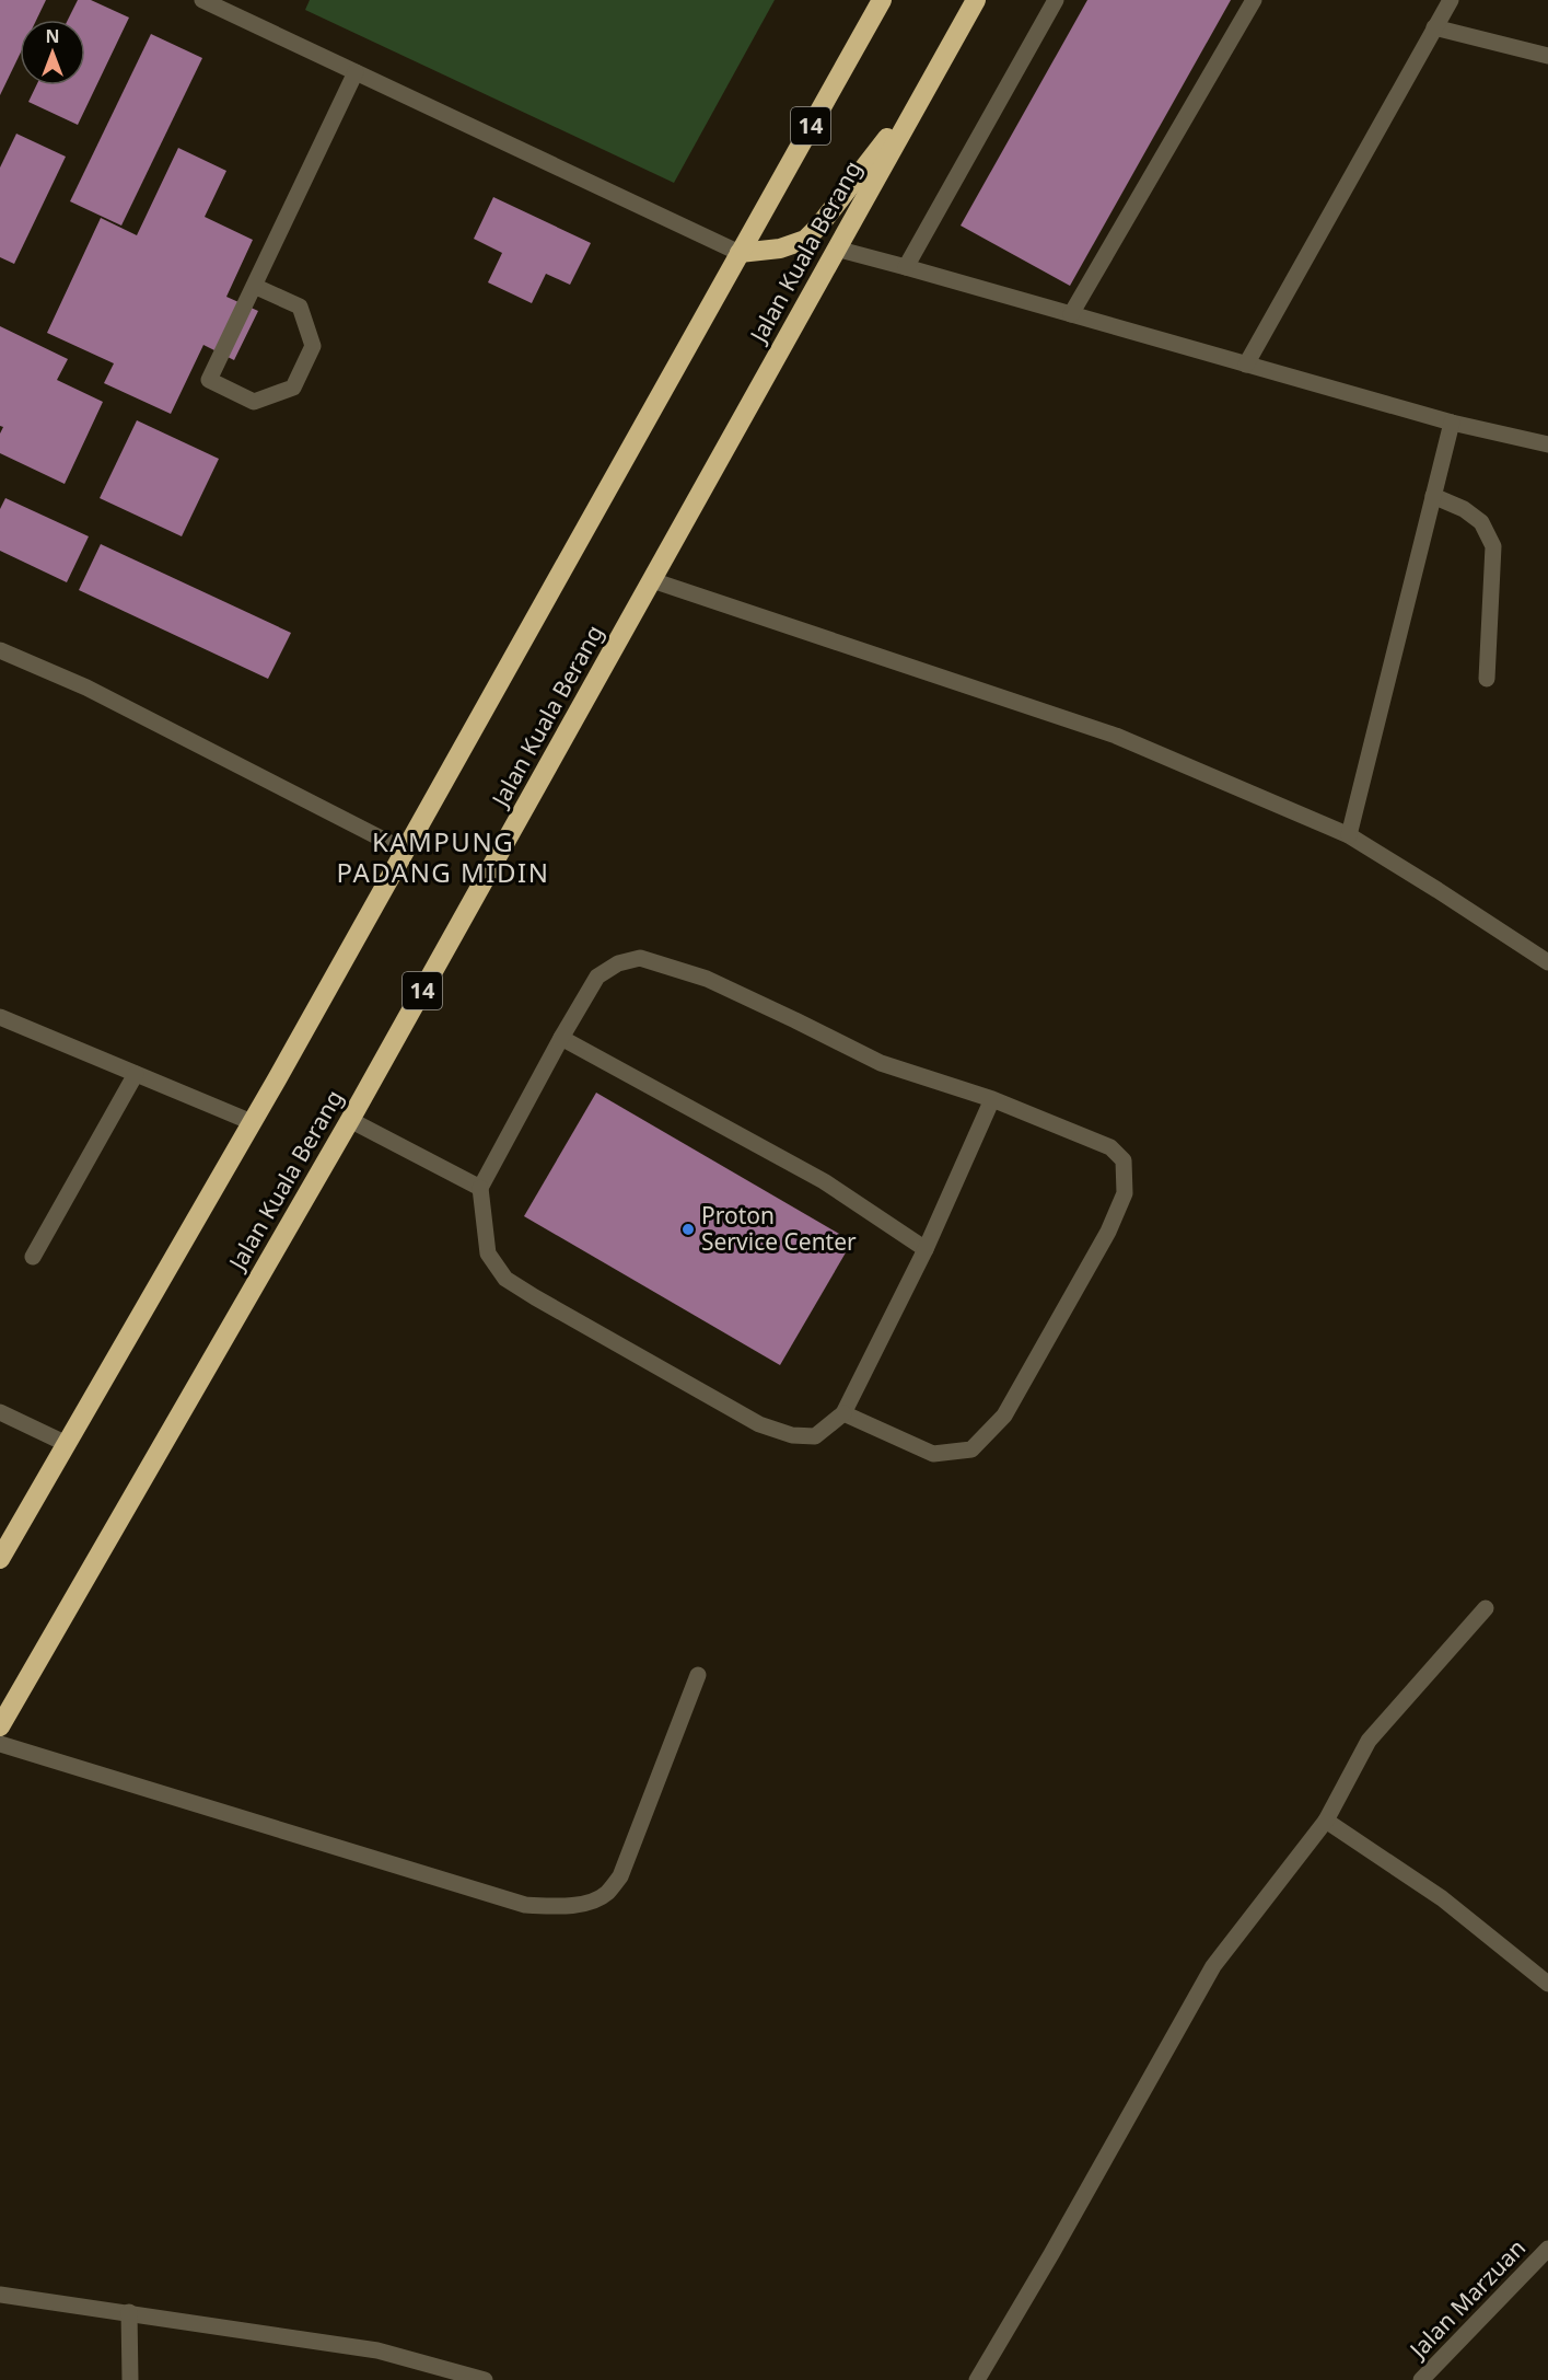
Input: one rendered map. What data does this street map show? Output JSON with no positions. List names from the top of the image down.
{
  "streets": {
    "highway": ["14", "Jalan Kuala Berang"],
    "street": ["Jalan Marzuan"]
  },
  "districts": ["KAMPUNG PADANG MIDIN"],
  "places": ["Proton Service Center"],
  "north": "top"
}
